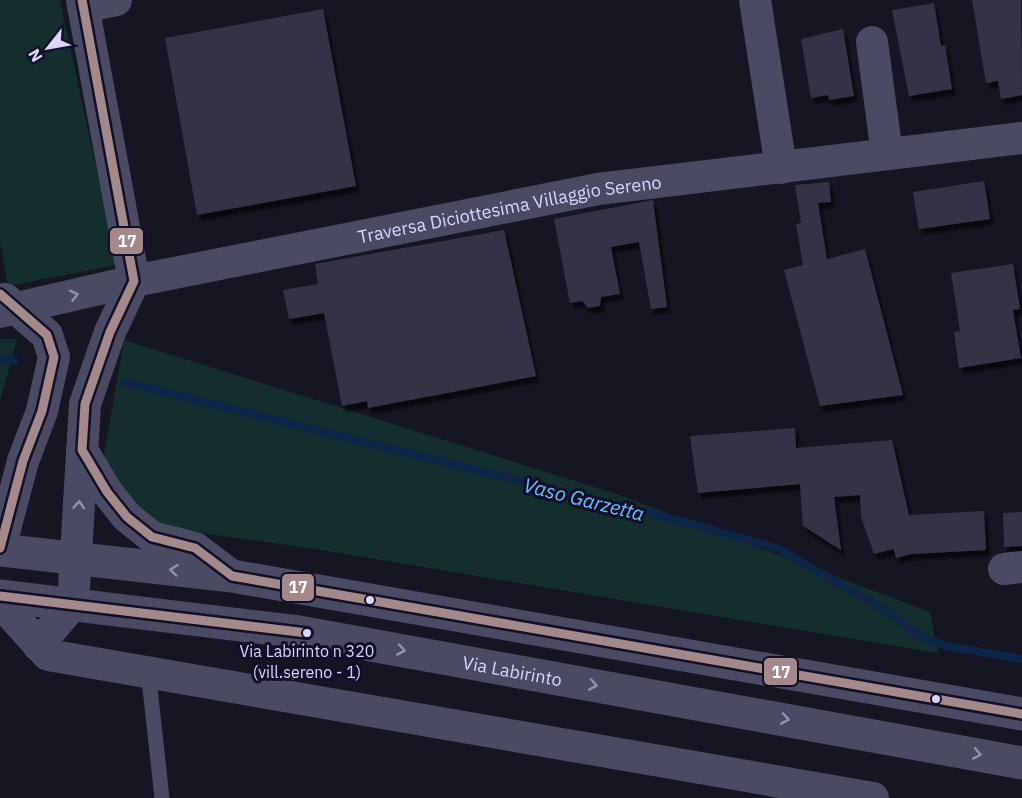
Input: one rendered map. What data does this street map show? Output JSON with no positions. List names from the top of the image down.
{
  "streets": {
    "street": ["Traversa Diciottesima Villaggio Sereno", "Via Labirinto"]
  },
  "water": ["Vaso Garzetta"],
  "places": ["Via Labirinto n 320 (vill.sereno - 1)"],
  "lines": ["transit line 17"],
  "north": "bottom left"
}
